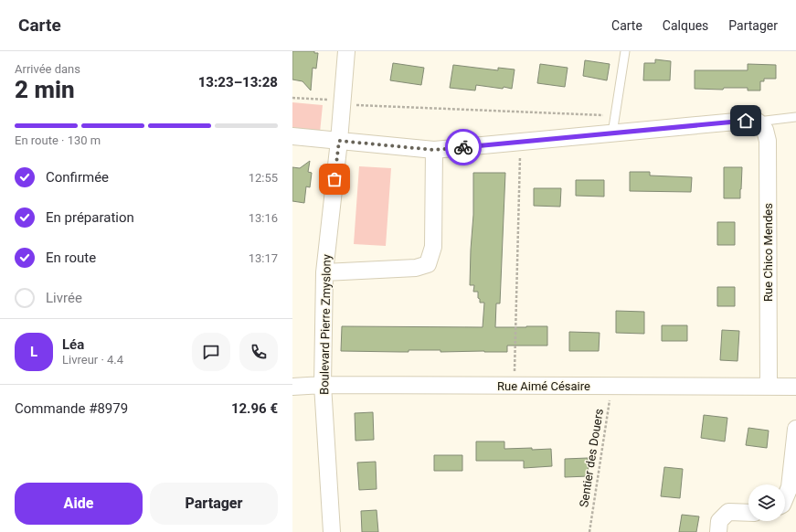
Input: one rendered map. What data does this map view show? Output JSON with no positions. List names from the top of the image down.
{
  "streets": {
    "street": ["Rue Chico Mendes", "Boulevard Pierre Zmyslony", "Rue Aimé Césaire"],
    "path": ["Sentier des Douers"]
  },
  "crossings": [
    ["Rue Chico Mendes", "Rue Aimé Césaire"],
    ["Boulevard Pierre Zmyslony", "Rue Aimé Césaire"],
    ["Rue Aimé Césaire", "Sentier des Douers"]
  ],
  "page": {
    "header": "Carte",
    "nav": ["Carte", "Calques", "Partager"],
    "heading": ["2 min", "Arrivée dans", "13:23–13:28"],
    "panel": [
      "Léa",
      "Livreur · 4.4",
      "Commande #8979",
      "12.96 €"
    ],
    "bar": "En route · 130 m",
    "list": [
      ["Confirmée", "12:55"],
      ["En préparation", "13:16"],
      ["En route", "13:17"],
      "Livrée"
    ],
    "round": "L",
    "buttons": ["Aide", "Partager"]
  }
}
